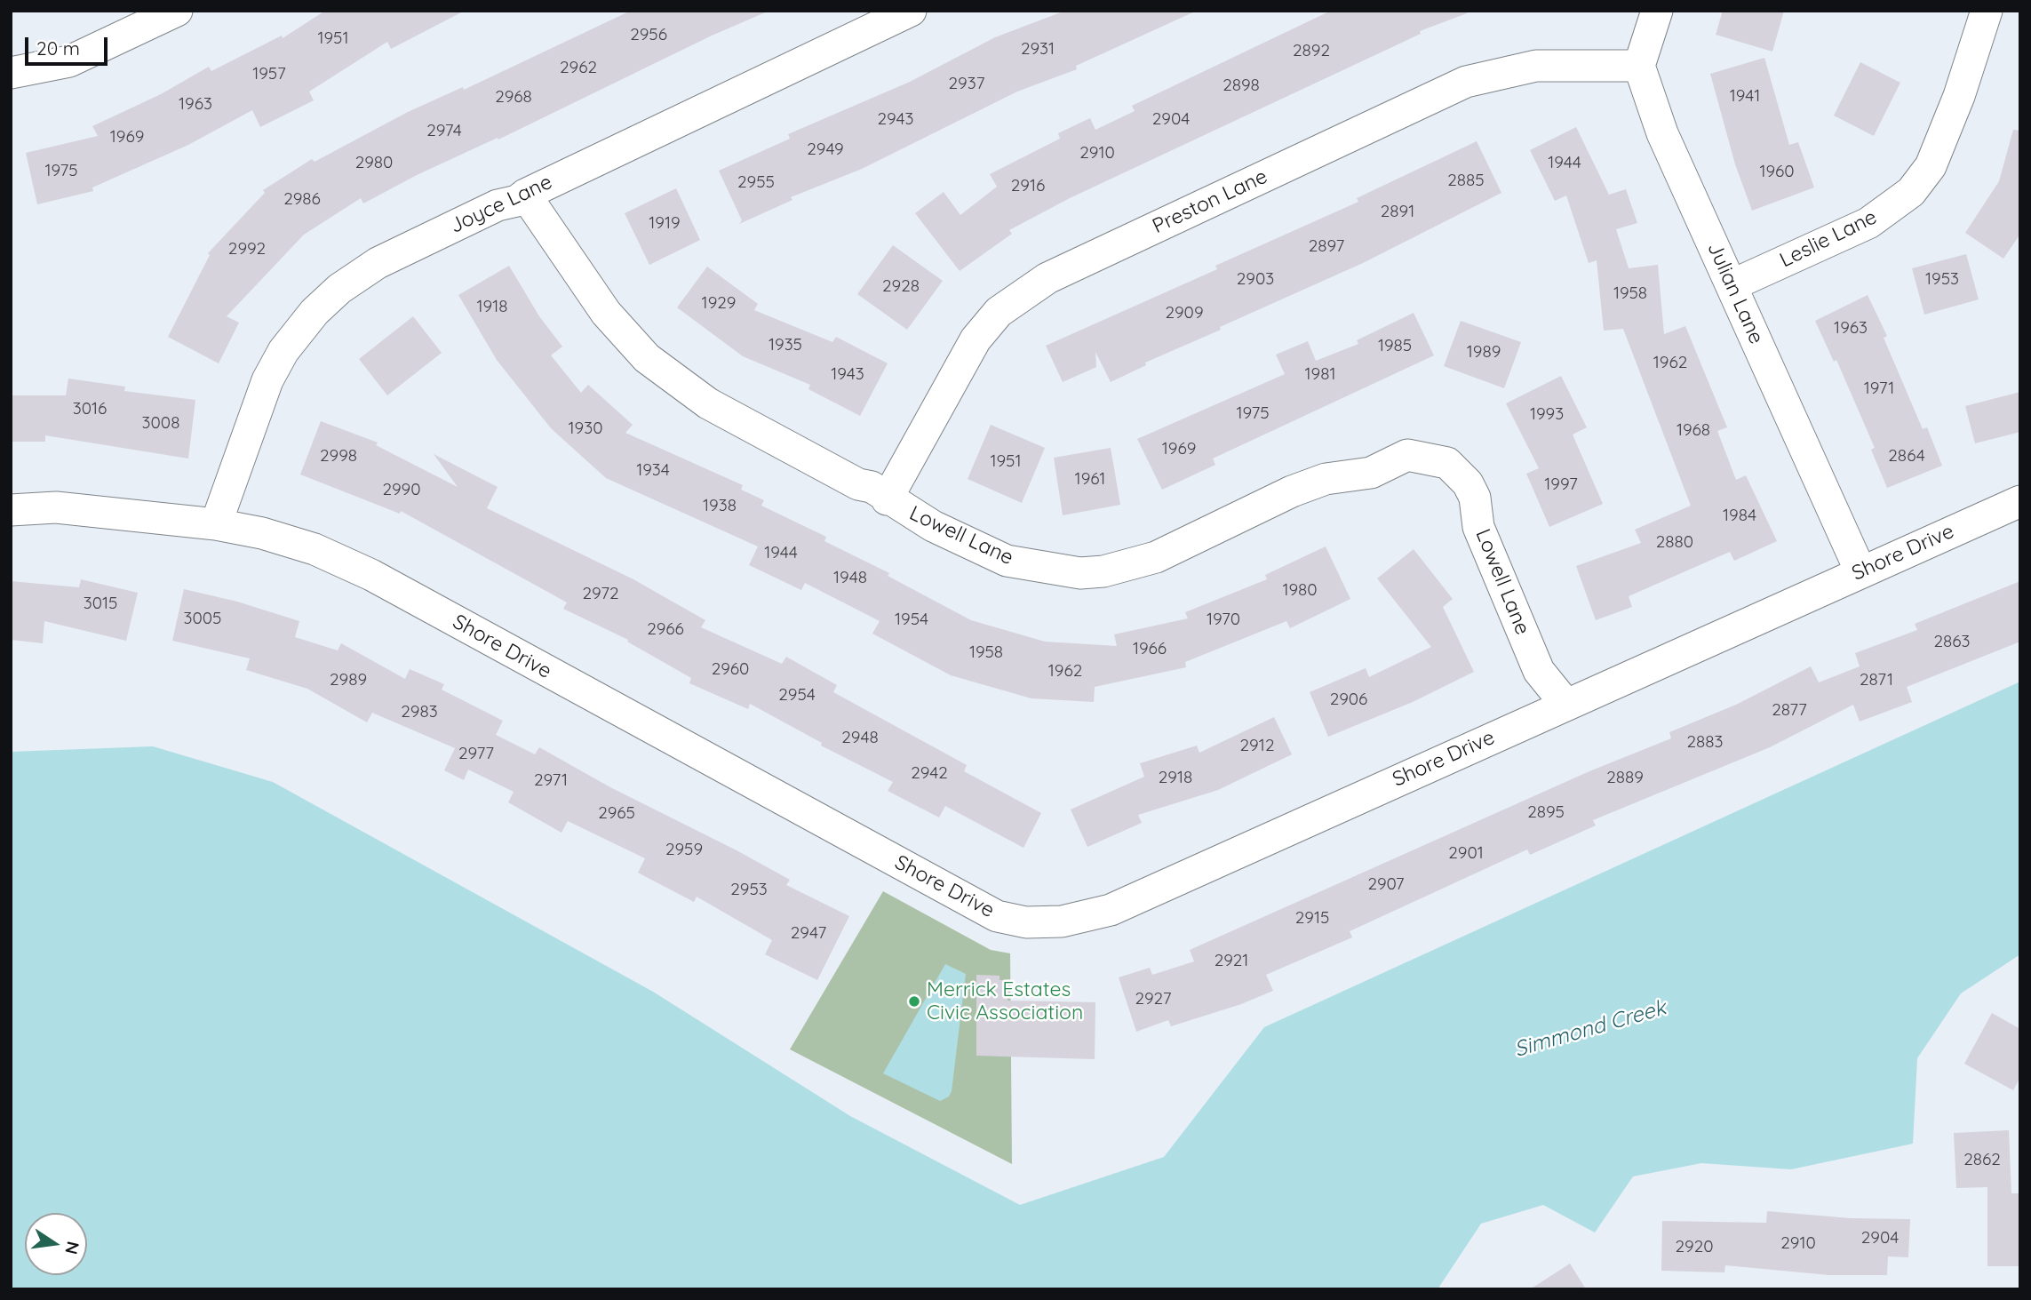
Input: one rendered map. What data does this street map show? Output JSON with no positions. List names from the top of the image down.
{
  "streets": {
    "street": [
      "Preston Lane",
      "Joyce Lane",
      "Leslie Lane",
      "Julian Lane",
      "Lowell Lane",
      "Shore Drive"
    ]
  },
  "crossings": [
    ["Preston Lane", "Julian Lane"],
    ["Preston Lane", "Lowell Lane"],
    ["Joyce Lane", "Lowell Lane"],
    ["Joyce Lane", "Shore Drive"],
    ["Leslie Lane", "Julian Lane"],
    ["Julian Lane", "Shore Drive"],
    ["Lowell Lane", "Shore Drive"]
  ],
  "water": ["Simmond Creek"],
  "places": ["Merrick Estates Civic Association"],
  "house_numbers": [
    "2956",
    "1951",
    "2931",
    "2892",
    "2962",
    "1957",
    "2937",
    "2898",
    "1941",
    "2968",
    "1963",
    "2943",
    "2904",
    "2974",
    "1969",
    "2949",
    "2910",
    "2980",
    "1944",
    "1975",
    "1960",
    "2885",
    "2955",
    "2916",
    "2986",
    "2891",
    "1919",
    "2897",
    "2992",
    "2903",
    "1953",
    "2928",
    "1958",
    "1929",
    "1918",
    "2909",
    "1963",
    "1935",
    "1985",
    "1989",
    "1962",
    "1943",
    "1981",
    "1971",
    "3016",
    "1975",
    "1993",
    "3008",
    "1930",
    "1968",
    "1969",
    "2998",
    "2864",
    "1951",
    "1934",
    "1961",
    "1997",
    "2990",
    "1938",
    "1984",
    "2880",
    "1944",
    "1948",
    "1980",
    "2972",
    "3015",
    "3005",
    "1954",
    "1970",
    "2966",
    "2863",
    "1966",
    "1958",
    "2960",
    "1962",
    "2989",
    "2871",
    "2954",
    "2906",
    "2877",
    "2983",
    "2948",
    "2883",
    "2912",
    "2977",
    "2942",
    "2918",
    "2889",
    "2971",
    "2895",
    "2965",
    "2959",
    "2901",
    "2907",
    "2953",
    "2915",
    "2947",
    "2921",
    "2927",
    "2862",
    "2904",
    "2910",
    "2920"
  ],
  "scale_bar": "20 m",
  "north": "right"
}
